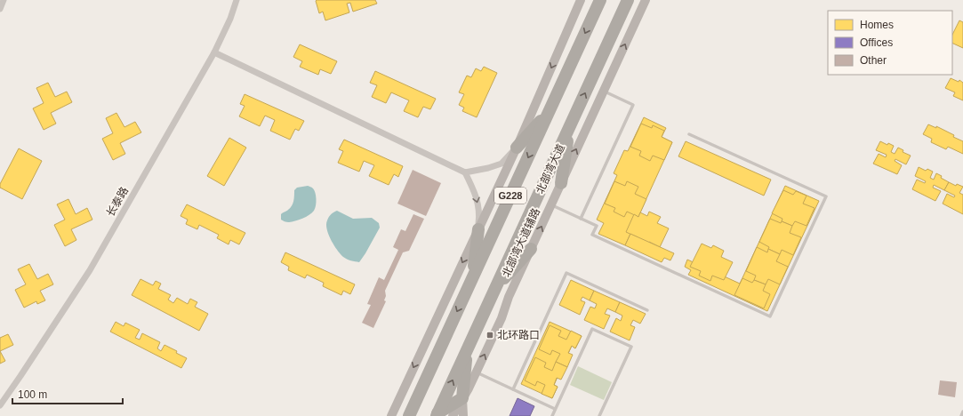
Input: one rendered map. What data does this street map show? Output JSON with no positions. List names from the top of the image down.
{
  "streets": {
    "highway": ["北部湾大道", "G228"],
    "main road": ["北部湾大道辅路"],
    "street": ["长泰路"]
  },
  "places": {
    "transit": ["北环路口"]
  },
  "legend": ["Homes", "Offices", "Other"],
  "scale_bar": "100 m"
}
